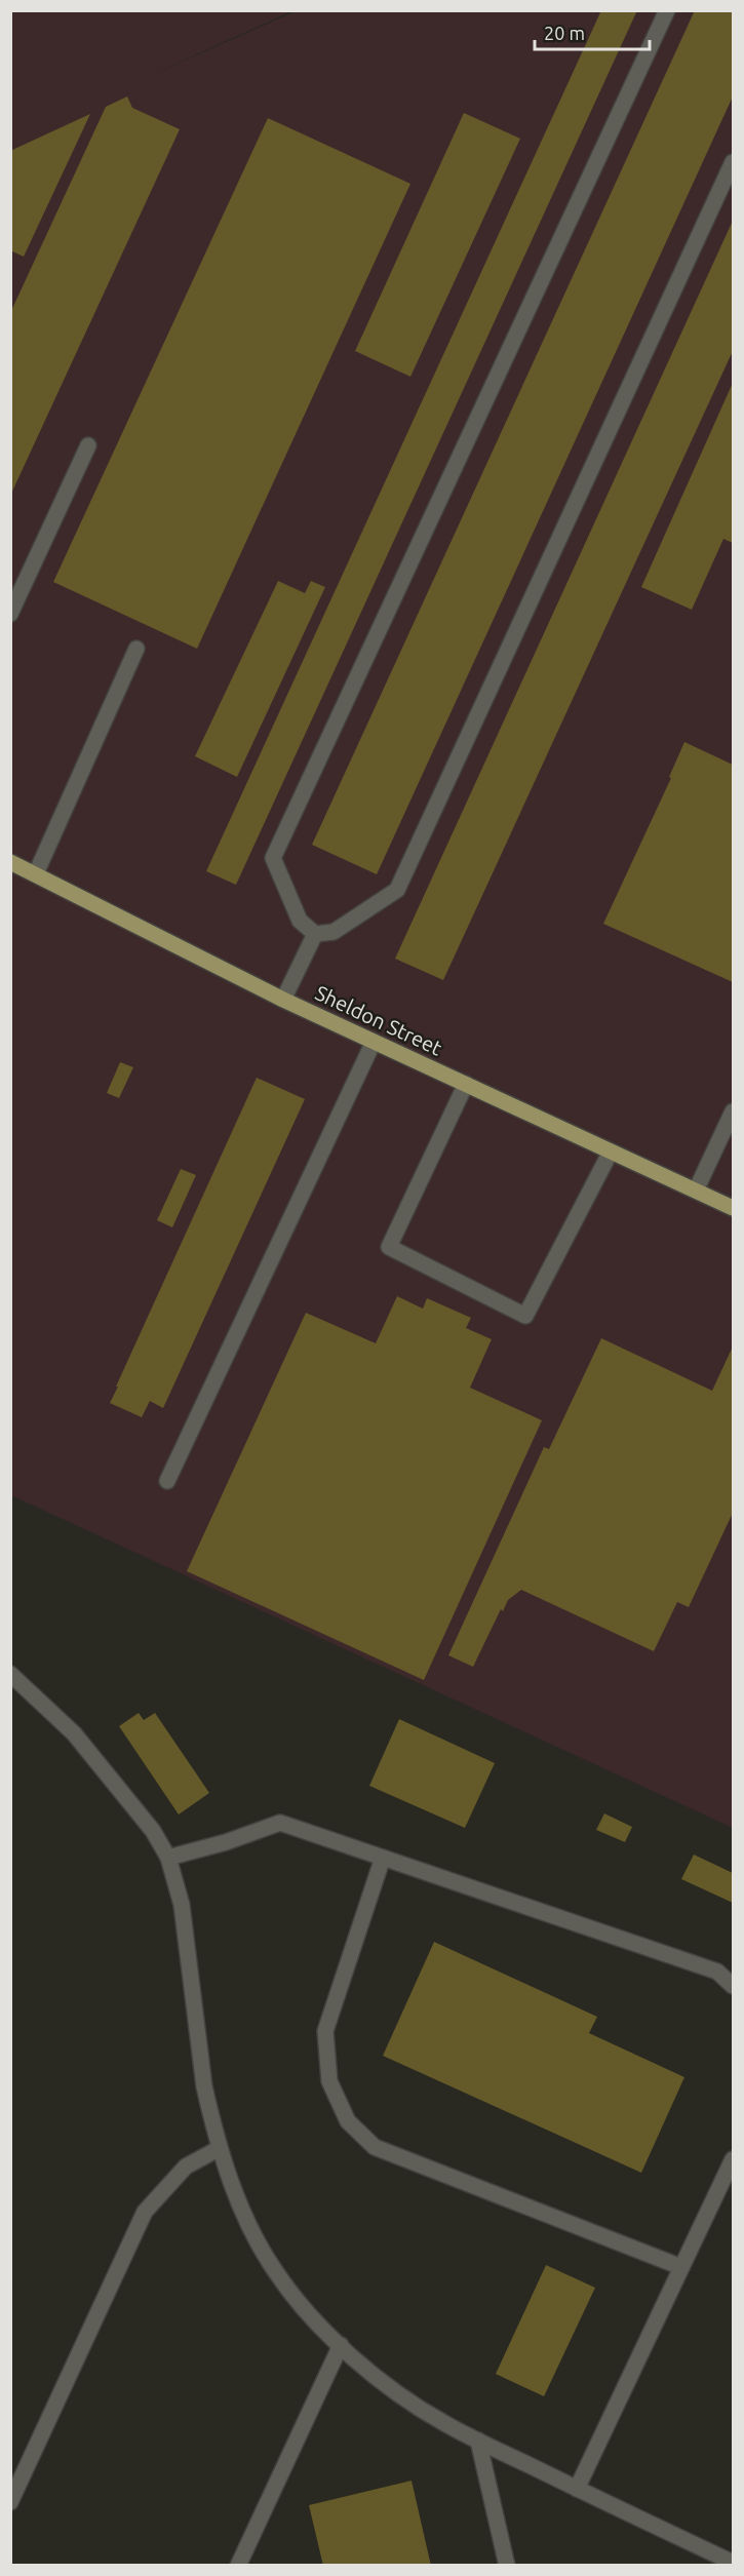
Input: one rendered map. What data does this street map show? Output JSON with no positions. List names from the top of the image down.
{
  "streets": {
    "main road": ["Sheldon Street"]
  },
  "scale_bar": "20 m"
}
